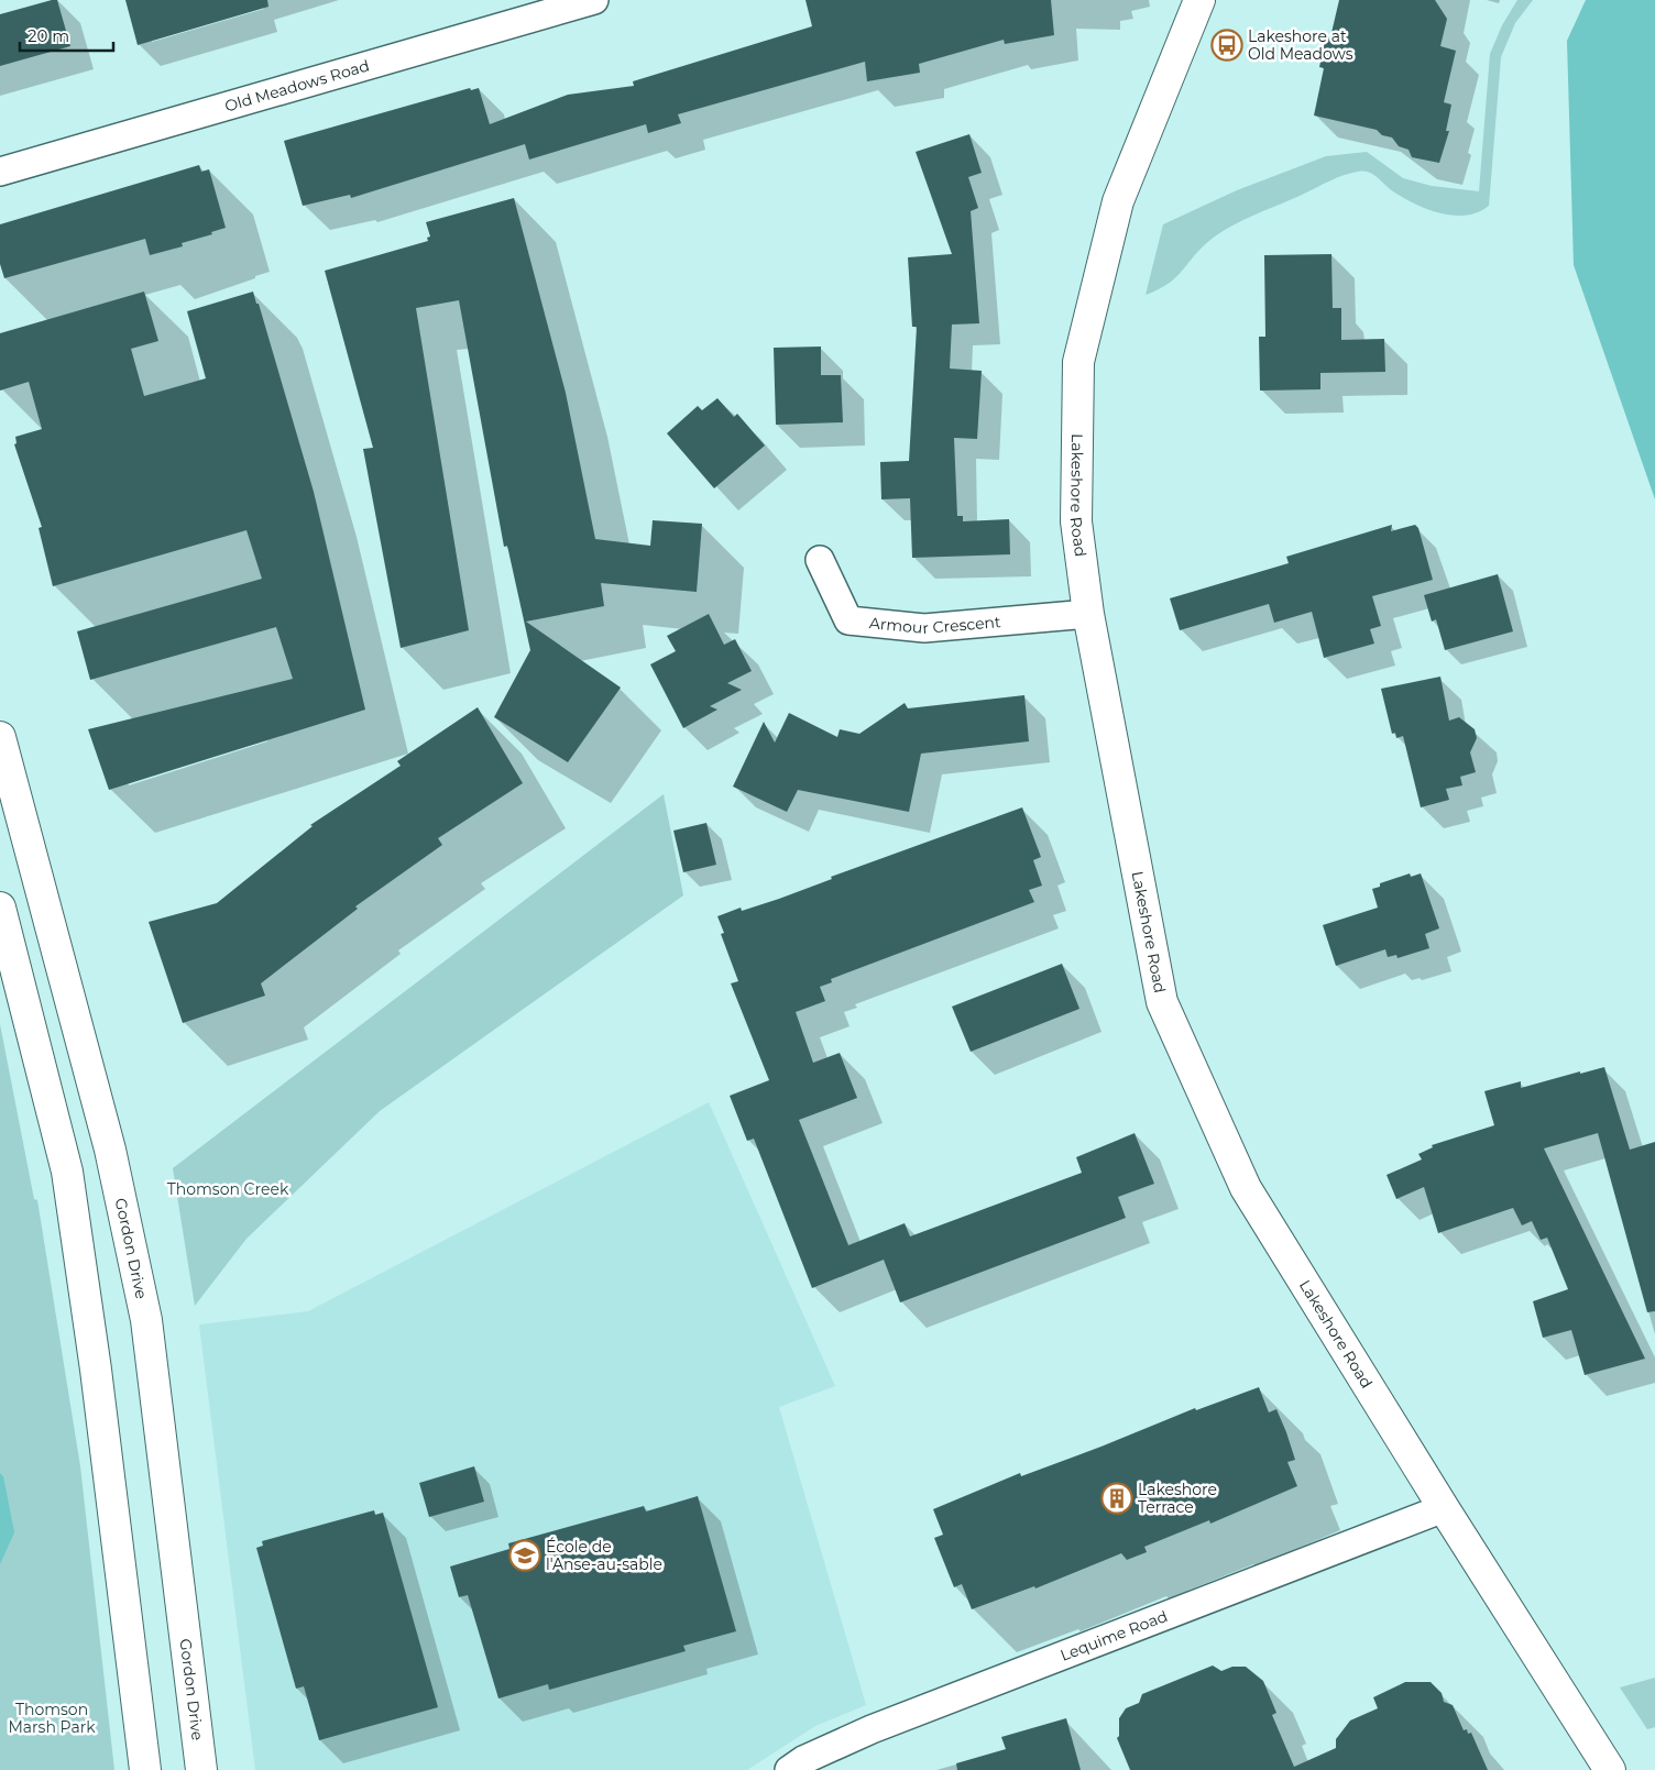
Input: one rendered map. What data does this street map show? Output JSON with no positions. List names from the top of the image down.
{
  "streets": {
    "main road": ["Lakeshore Road", "Gordon Drive"],
    "street": ["Old Meadows Road", "Armour Crescent", "Lequime Road"]
  },
  "crossings": [
    ["Lakeshore Road", "Armour Crescent"],
    ["Lakeshore Road", "Lequime Road"]
  ],
  "parks": ["Thomson Creek", "Thomson Marsh Park"],
  "places": {
    "bus stop": ["Lakeshore at Old Meadows"],
    "building": ["Lakeshore Terrace"],
    "school or university": ["École de l'Anse-au-sable"]
  },
  "scale_bar": "20 m"
}
